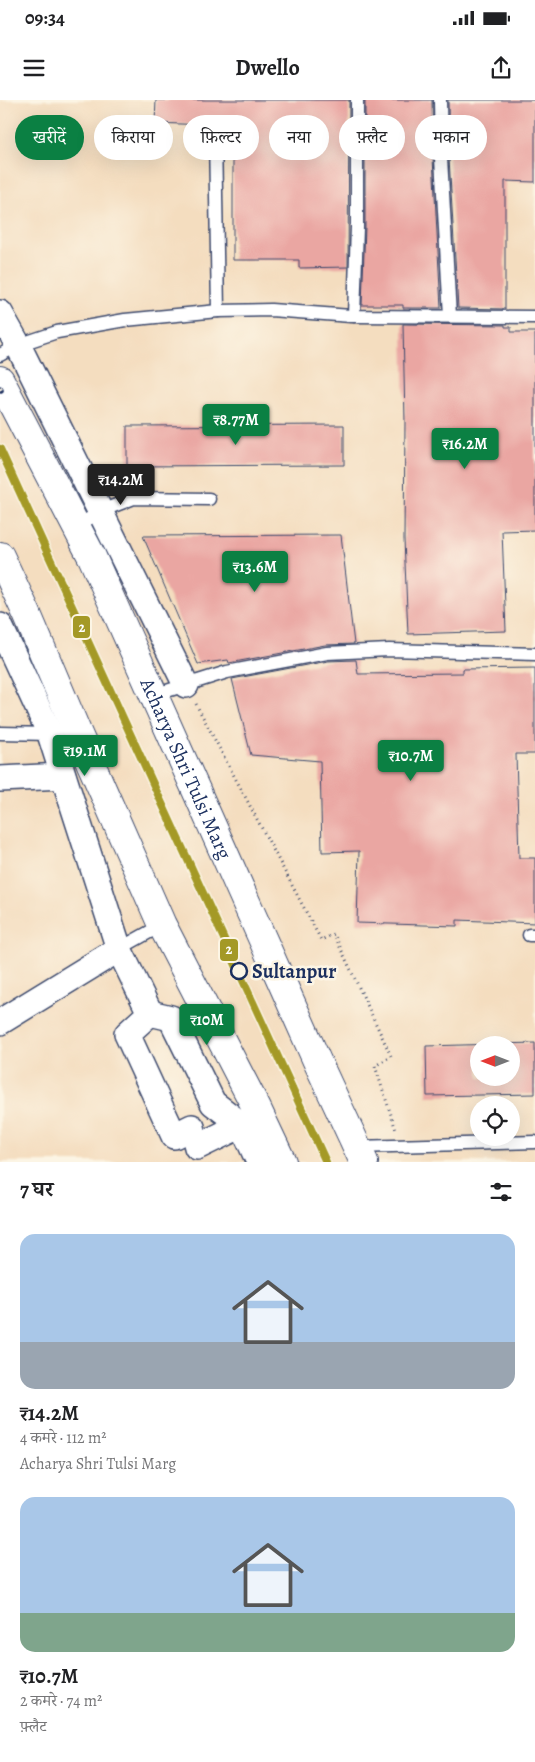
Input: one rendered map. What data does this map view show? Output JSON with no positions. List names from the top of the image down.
{
  "streets": {
    "highway": ["Acharya Shri Tulsi Marg"]
  },
  "places": ["Sultanpur"],
  "lines": ["metro line 2"],
  "north": "left",
  "page": {
    "status": "09:34",
    "header": "Dwello",
    "chip": [
      "खरीदें",
      "किराया",
      "फ़िल्टर",
      "नया",
      "फ़्लैट",
      "मकान"
    ],
    "price": [
      "₹8.77M",
      "₹16.2M",
      "₹14.2M",
      "₹13.6M",
      "₹19.1M",
      "₹10.7M",
      "₹10M"
    ],
    "heading": "7 घर",
    "list": [
      {
        "name": "₹14.2M",
        "note": "4 कमरे · 112 m² · Acharya Shri Tulsi Marg"
      },
      {
        "name": "₹10.7M",
        "note": "2 कमरे · 74 m² · फ़्लैट"
      }
    ]
  }
}
